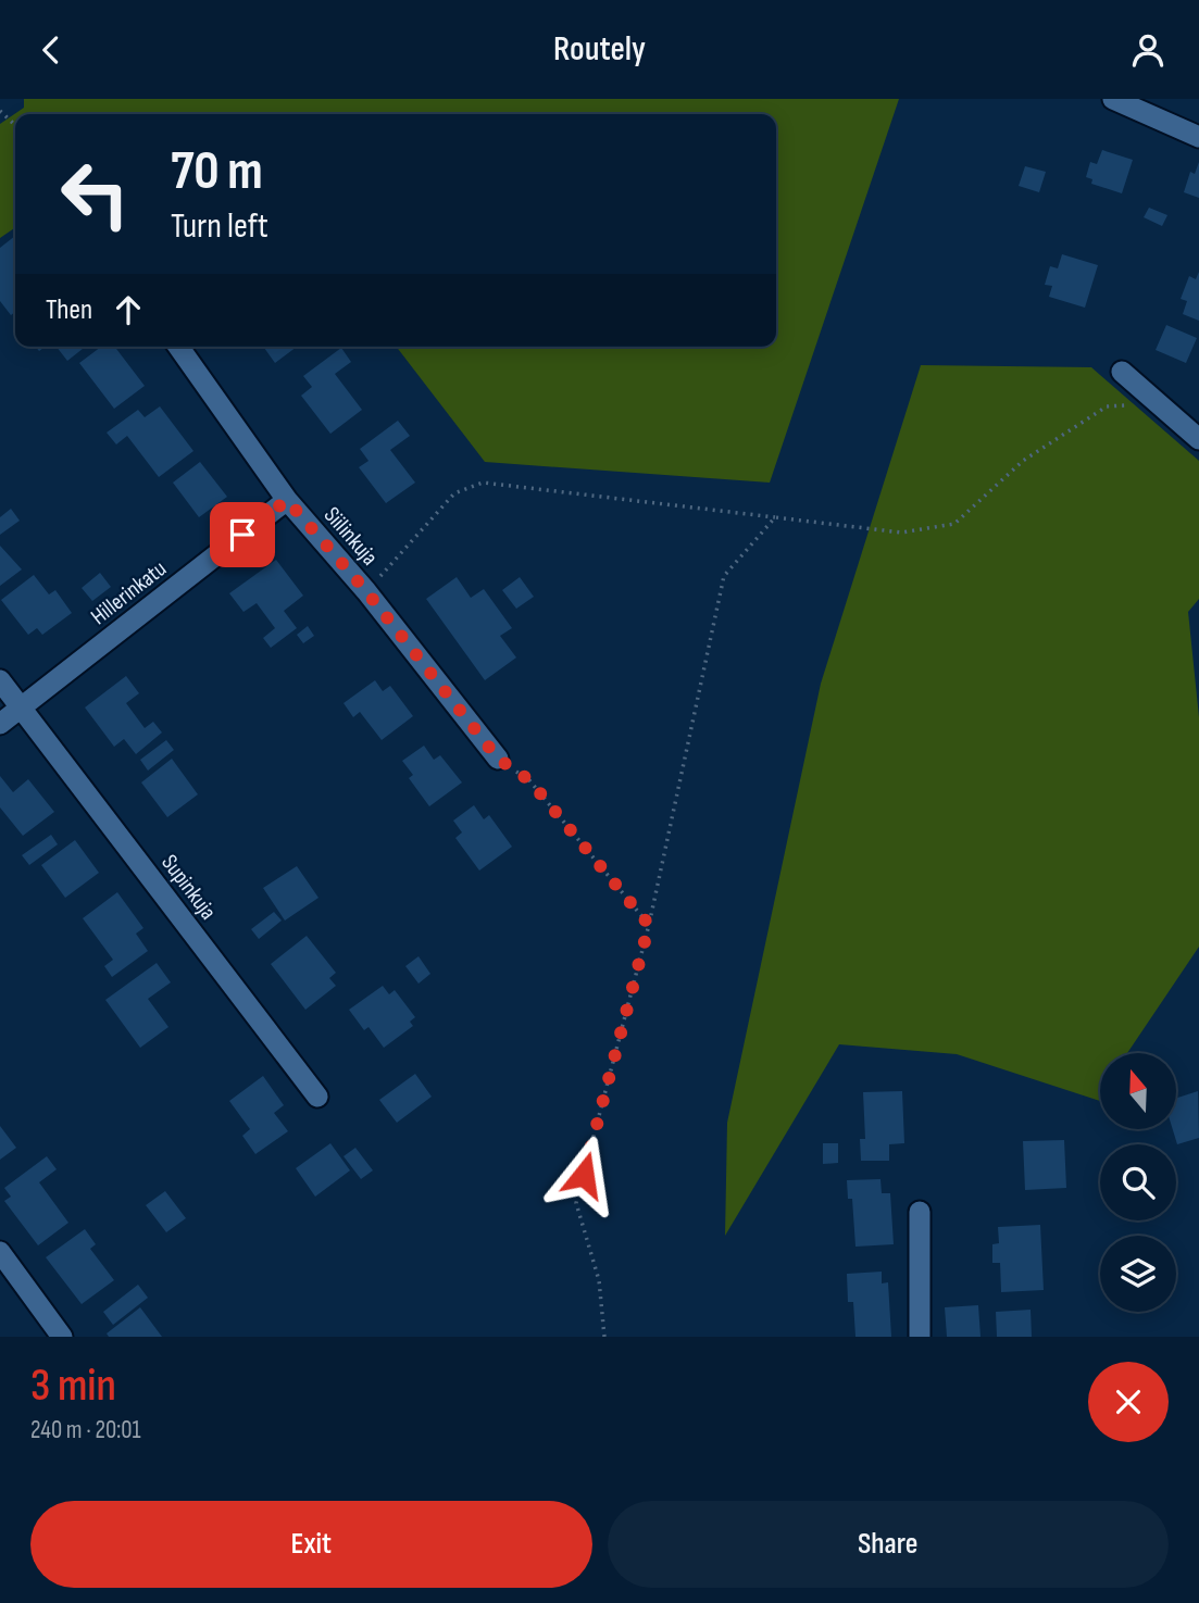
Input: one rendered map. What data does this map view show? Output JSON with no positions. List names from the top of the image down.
{
  "streets": {
    "street": ["Siilinkuja", "Hillerinkatu", "Supinkuja"]
  },
  "crossings": [
    ["Siilinkuja", "Hillerinkatu"],
    ["Hillerinkatu", "Supinkuja"]
  ],
  "north": "top",
  "page": {
    "header": "Routely",
    "turn": ["70 m", "Turn left"],
    "then": "Then",
    "heading": ["3 min", "240 m · 20:01"],
    "buttons": ["Exit", "Share"]
  }
}
